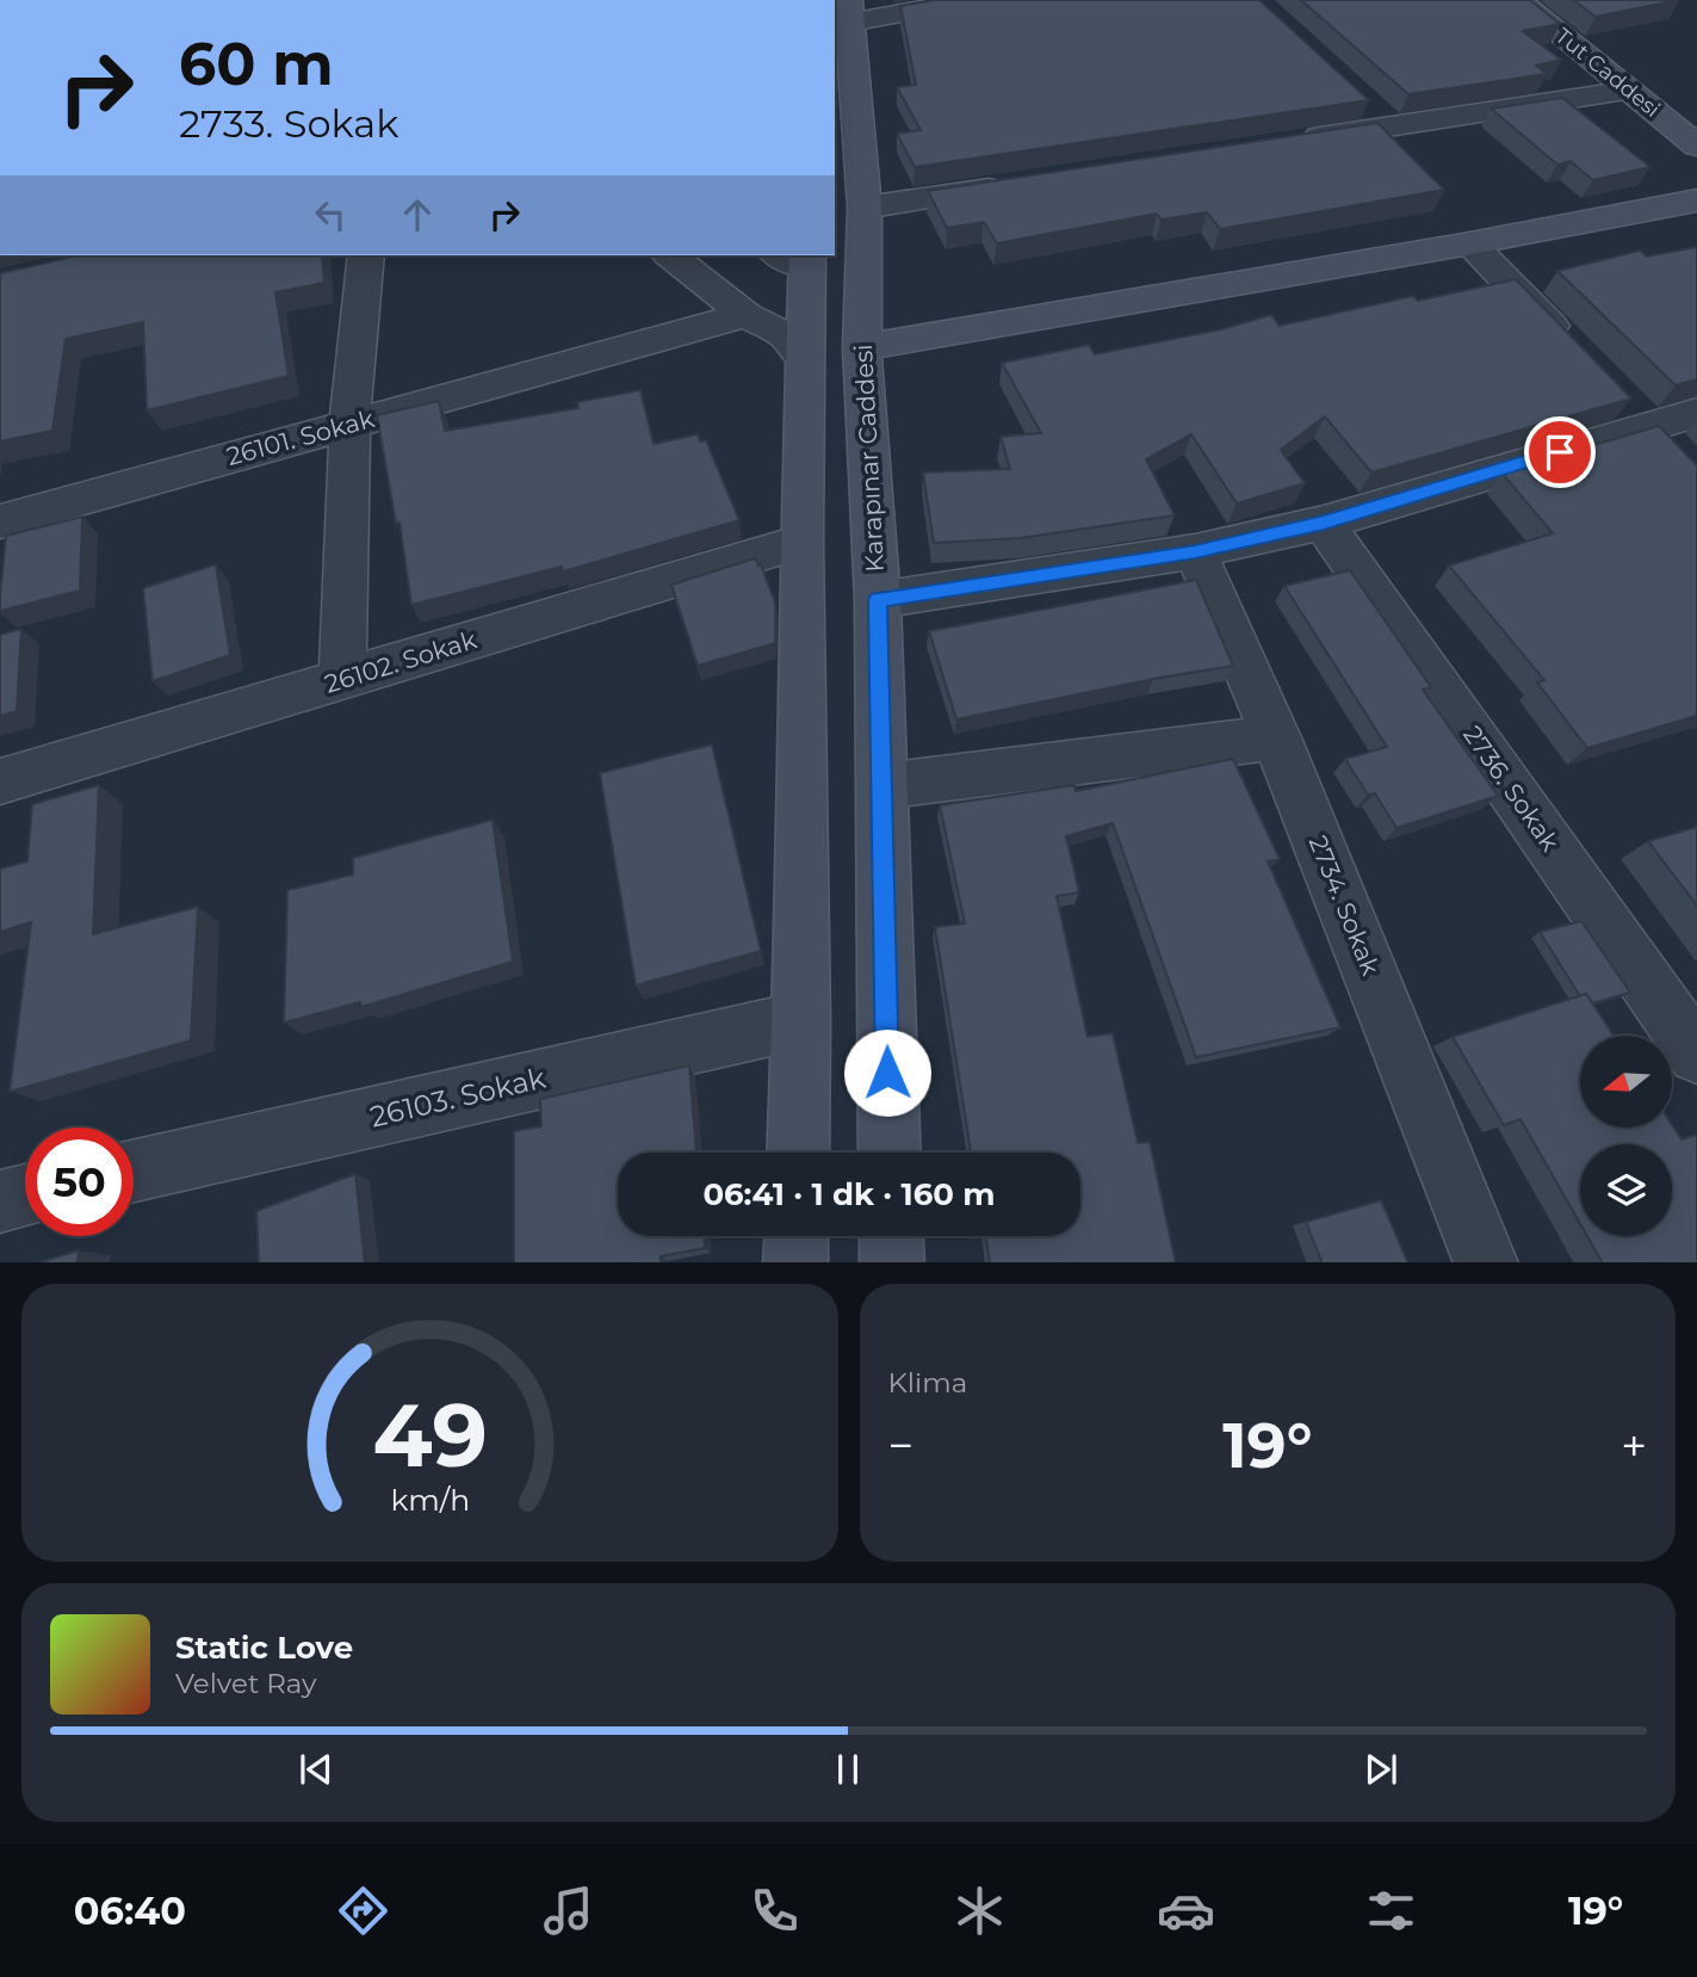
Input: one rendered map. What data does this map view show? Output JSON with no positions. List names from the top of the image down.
{
  "streets": {
    "main road": ["Tut Caddesi", "Karapınar Caddesi"],
    "street": [
      "26101. Sokak",
      "26102. Sokak",
      "2736. Sokak",
      "2734. Sokak",
      "26103. Sokak"
    ]
  },
  "north": "left",
  "page": {
    "turn": ["60 m", "2733. Sokak"],
    "limit": "50",
    "trip": "06:41 · 1 dk · 160 m",
    "tile": "Klima",
    "heat": ["−", "19°", "+"],
    "song": ["Static Love", "Velvet Ray"],
    "tabs": ["06:40", "19°"],
    "gauge": ["49", "km/h"]
  }
}
